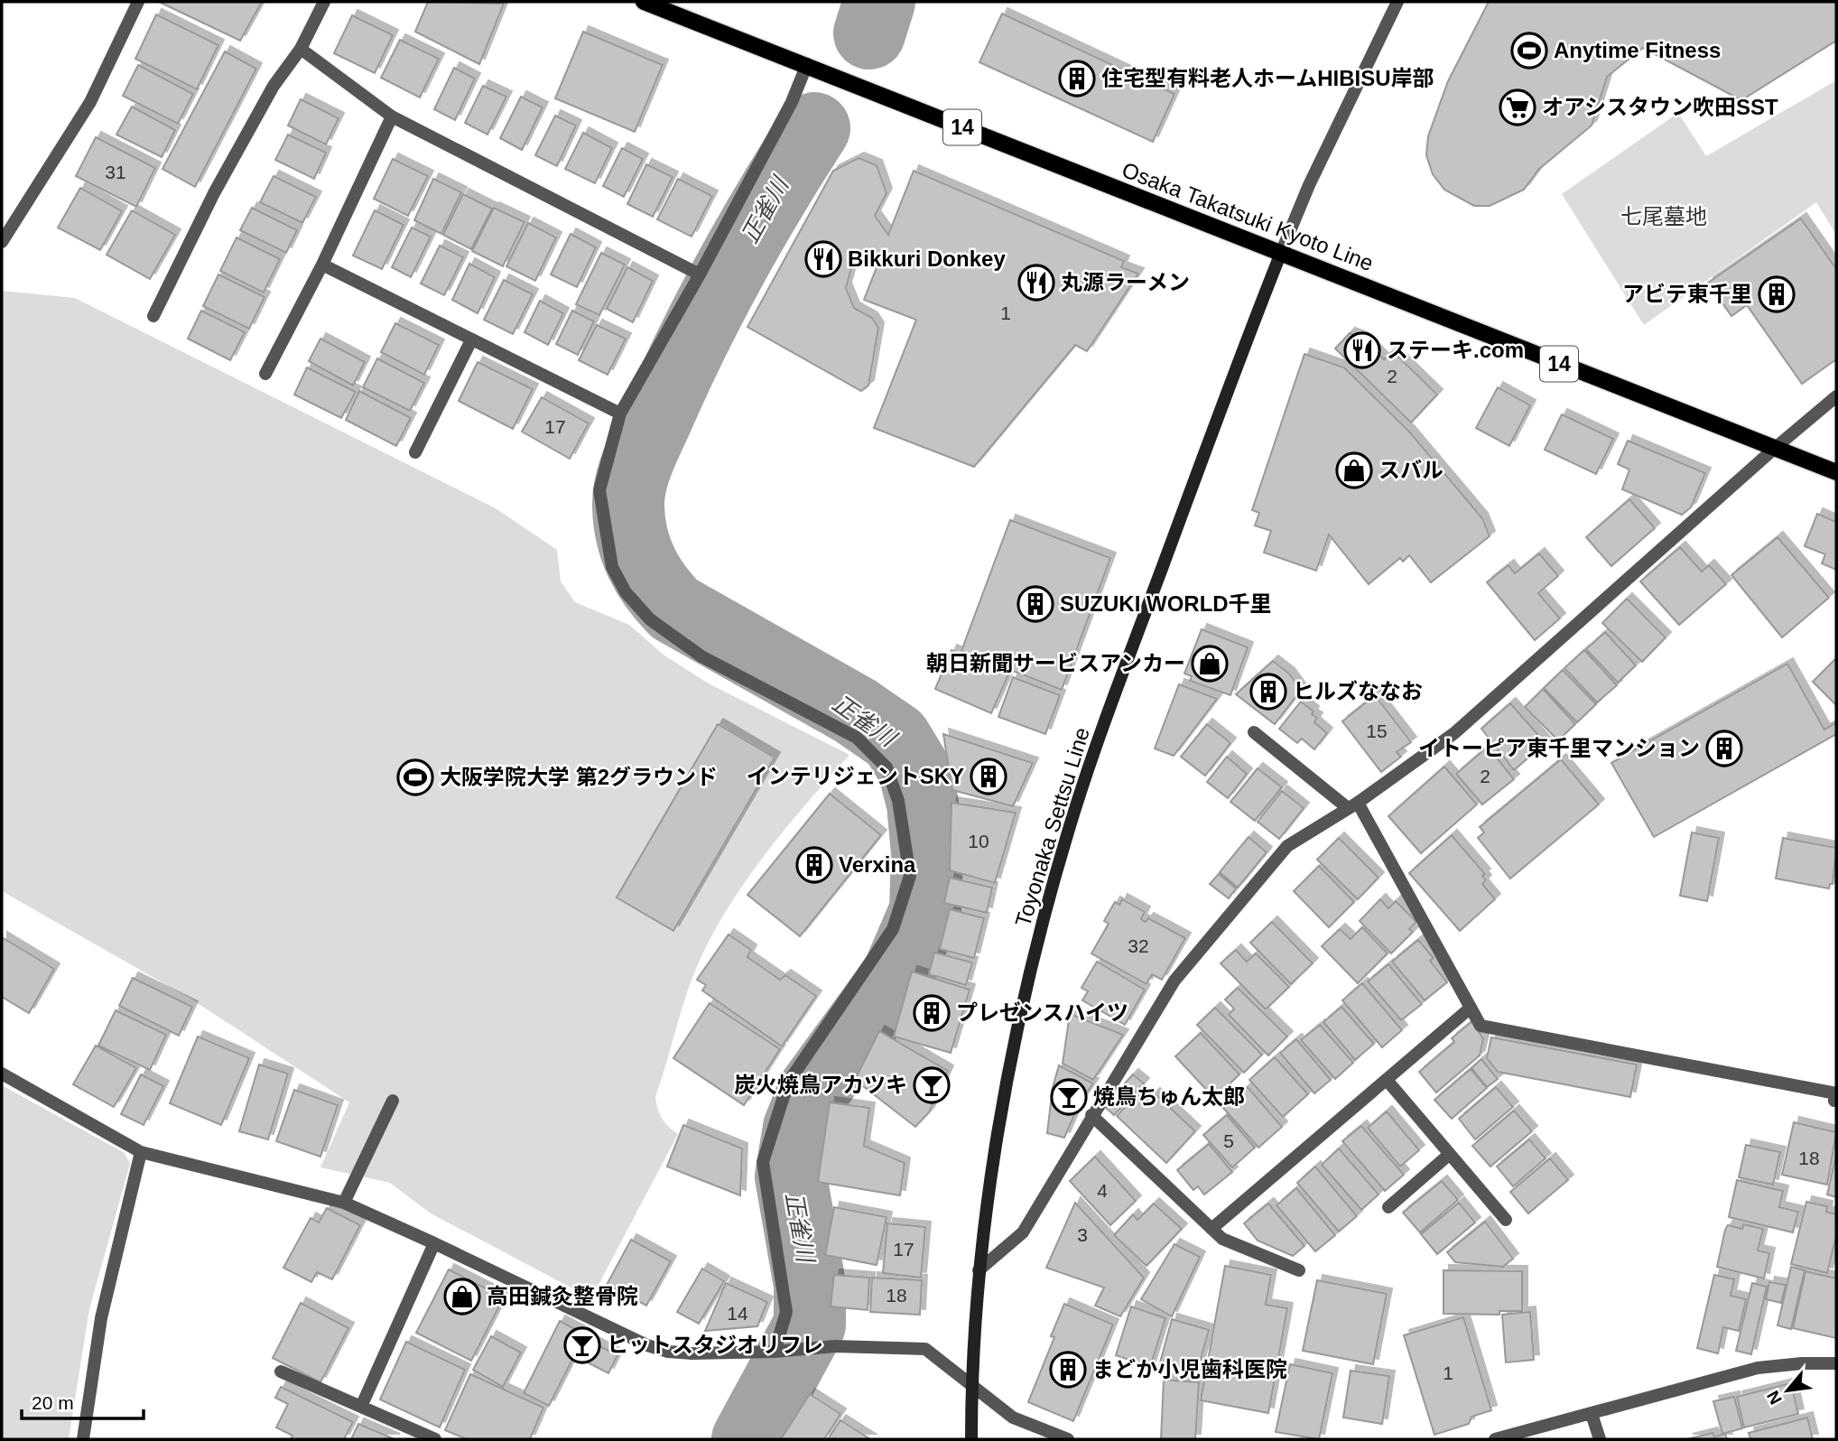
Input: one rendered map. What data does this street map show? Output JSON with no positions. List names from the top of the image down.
{
  "streets": {
    "main road": ["14", "Osaka Takatsuki Kyoto Line", "Toyonaka Settsu Line"]
  },
  "crossings": [
    ["Osaka Takatsuki Kyoto Line", "Toyonaka Settsu Line"]
  ],
  "water": ["正雀川"],
  "parks": ["七尾墓地"],
  "places": {
    "sports": ["Anytime Fitness", "大阪学院大学 第2グラウンド"],
    "building": [
      "住宅型有料老人ホームHIBISU岸部",
      "アビテ東千里",
      "SUZUKI WORLD千里",
      "ヒルズななお",
      "イトーピア東千里マンション",
      "インテリジェントSKY",
      "Verxina",
      "プレゼンスハイツ",
      "まどか小児歯科医院"
    ],
    "supermarket": ["オアシスタウン吹田SST"],
    "restaurant": ["Bikkuri Donkey", "丸源ラーメン", "ステーキ.com"],
    "shop": ["スバル", "朝日新聞サービスアンカー", "高田鍼灸整骨院"],
    "bar": ["炭火焼鳥アカツキ", "焼鳥ちゅん太郎", "ヒットスタジオリフレ"]
  },
  "house_numbers": [
    "31",
    "1",
    "2",
    "17",
    "15",
    "2",
    "10",
    "32",
    "5",
    "18",
    "4",
    "3",
    "17",
    "18",
    "14",
    "1"
  ],
  "scale_bar": "20 m",
  "north": "bottom left"
}
